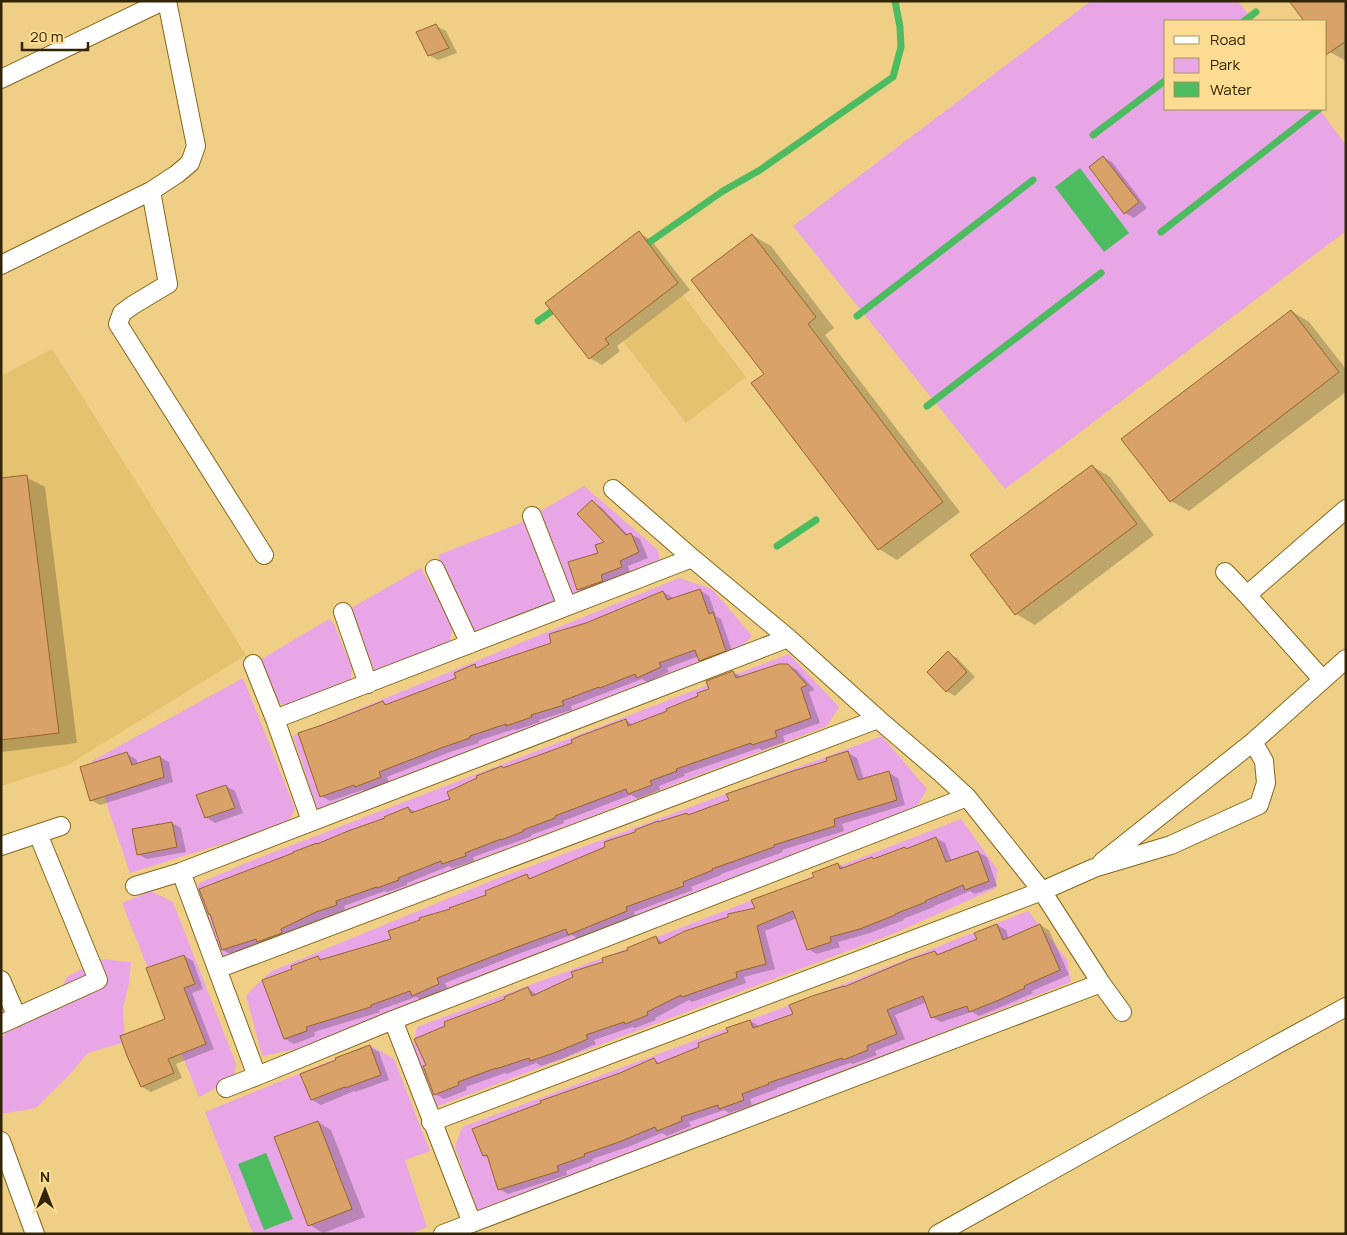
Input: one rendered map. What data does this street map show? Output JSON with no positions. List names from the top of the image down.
{
  "legend": ["Road", "Park", "Water"],
  "scale_bar": "20 m",
  "north": "top"
}
